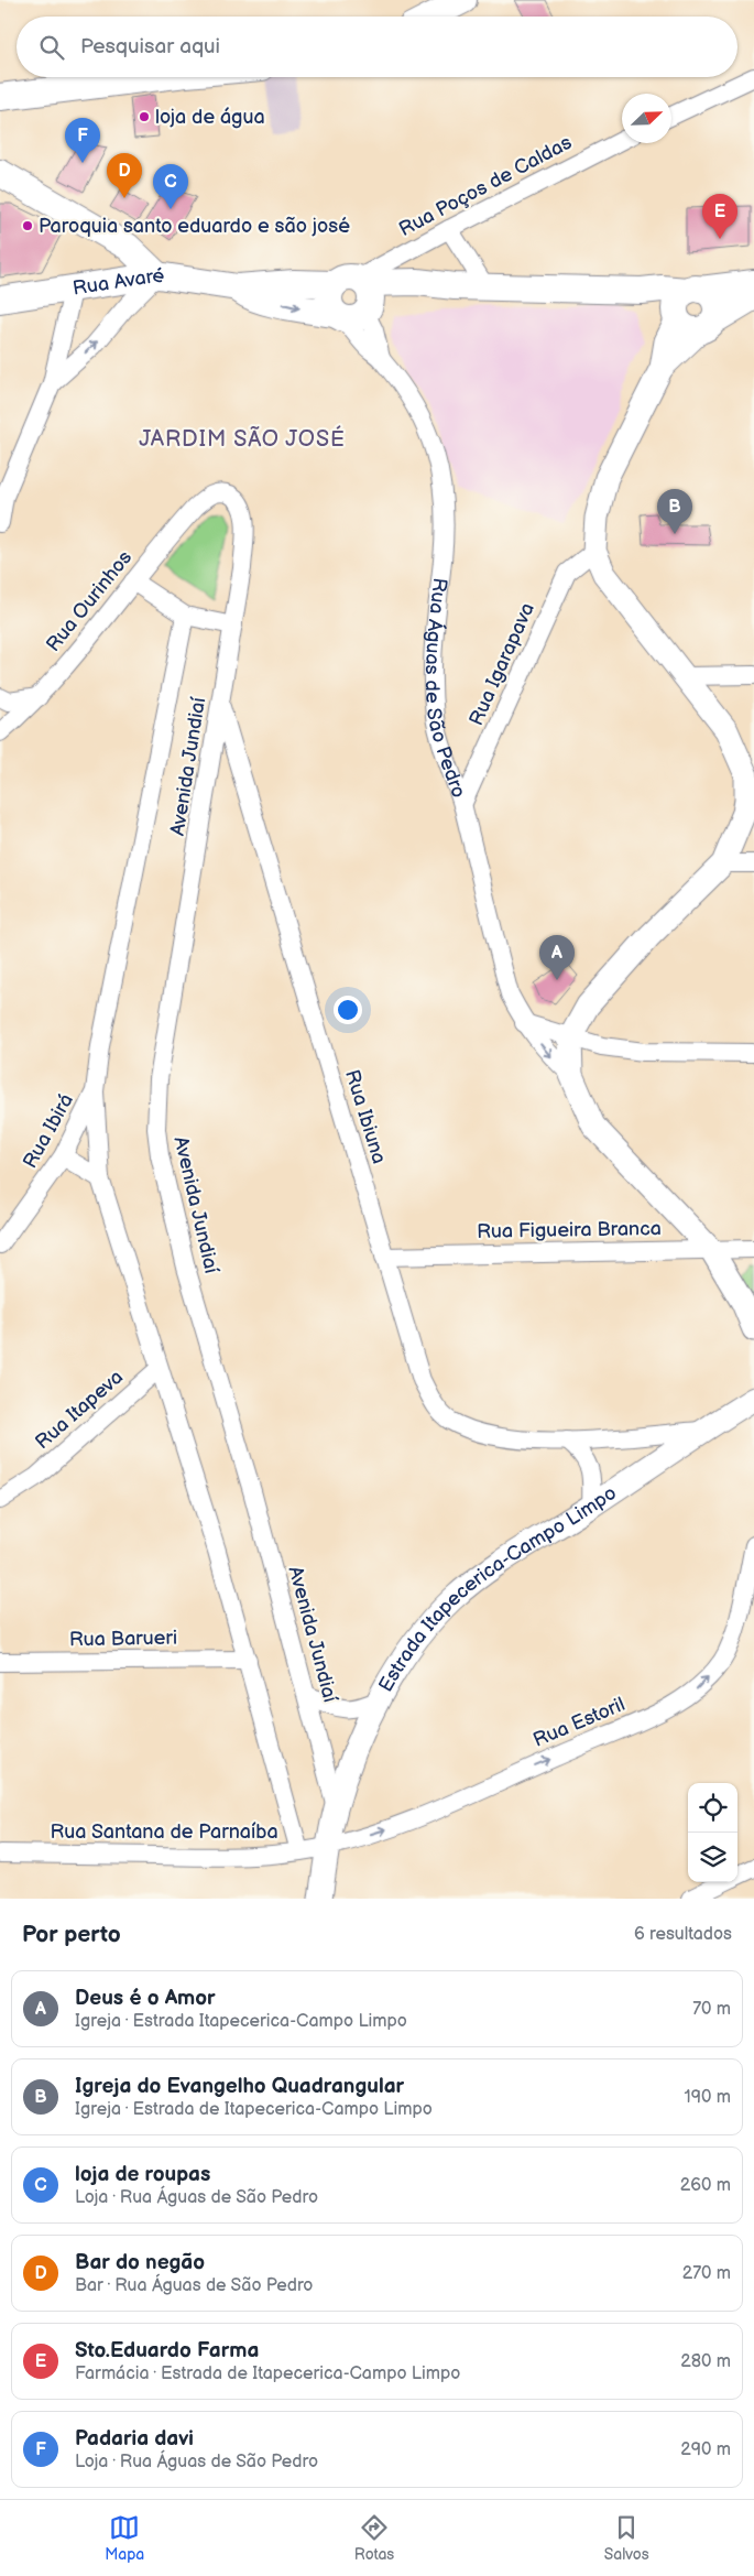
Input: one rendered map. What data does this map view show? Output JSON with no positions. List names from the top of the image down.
{
  "streets": {
    "main road": ["Rua Avaré"],
    "street": [
      "Rua Poços de Caldas",
      "Rua Ourinhos",
      "Rua Igarapava",
      "Rua Águas de São Pedro",
      "Avenida Jundiaí",
      "Rua Ibiuna",
      "Rua Ibirá",
      "Rua Figueira Branca",
      "Rua Itapeva",
      "Estrada Itapecerica-Campo Limpo",
      "Rua Barueri",
      "Rua Estoril",
      "Rua Santana de Parnaíba"
    ]
  },
  "crossings": [
    ["Rua Poços de Caldas", "Rua Avaré"],
    ["Rua Poços de Caldas", "Rua Águas de São Pedro"],
    ["Rua Avaré", "Rua Águas de São Pedro"],
    ["Rua Ourinhos", "Avenida Jundiaí"],
    ["Rua Igarapava", "Rua Águas de São Pedro"],
    ["Avenida Jundiaí", "Rua Ibiuna"],
    ["Avenida Jundiaí", "Rua Ibirá"],
    ["Avenida Jundiaí", "Rua Itapeva"],
    ["Avenida Jundiaí", "Estrada Itapecerica-Campo Limpo"],
    ["Avenida Jundiaí", "Rua Barueri"],
    ["Avenida Jundiaí", "Rua Santana de Parnaíba"],
    ["Rua Ibiuna", "Rua Figueira Branca"],
    ["Rua Ibiuna", "Estrada Itapecerica-Campo Limpo"],
    ["Estrada Itapecerica-Campo Limpo", "Rua Estoril"],
    ["Estrada Itapecerica-Campo Limpo", "Rua Santana de Parnaíba"],
    ["Rua Estoril", "Rua Santana de Parnaíba"]
  ],
  "one_way": ["Rua Estoril"],
  "districts": ["JARDIM SÃO JOSÉ"],
  "places": ["loja de água", "Paroquia santo eduardo e são josé"],
  "north": "top right",
  "page": {
    "search": "Pesquisar aqui",
    "pins": [
      "F",
      "D",
      "C",
      "E",
      "B",
      "A"
    ],
    "heading": ["Por perto", "6 resultados"],
    "list": [
      {
        "mark": "A",
        "name": "Deus é o Amor",
        "note": "Igreja · Estrada Itapecerica-Campo Limpo",
        "value": "70 m"
      },
      {
        "mark": "B",
        "name": "Igreja do Evangelho Quadrangular",
        "note": "Igreja · Estrada de Itapecerica-Campo Limpo",
        "value": "190 m"
      },
      {
        "mark": "C",
        "name": "loja de roupas",
        "note": "Loja · Rua Águas de São Pedro",
        "value": "260 m"
      },
      {
        "mark": "D",
        "name": "Bar do negão",
        "note": "Bar · Rua Águas de São Pedro",
        "value": "270 m"
      },
      {
        "mark": "E",
        "name": "Sto.Eduardo Farma",
        "note": "Farmácia · Estrada de Itapecerica-Campo Limpo",
        "value": "280 m"
      },
      {
        "mark": "F",
        "name": "Padaria davi",
        "note": "Loja · Rua Águas de São Pedro",
        "value": "290 m"
      }
    ],
    "nav": ["Mapa", "Rotas", "Salvos"]
  }
}
